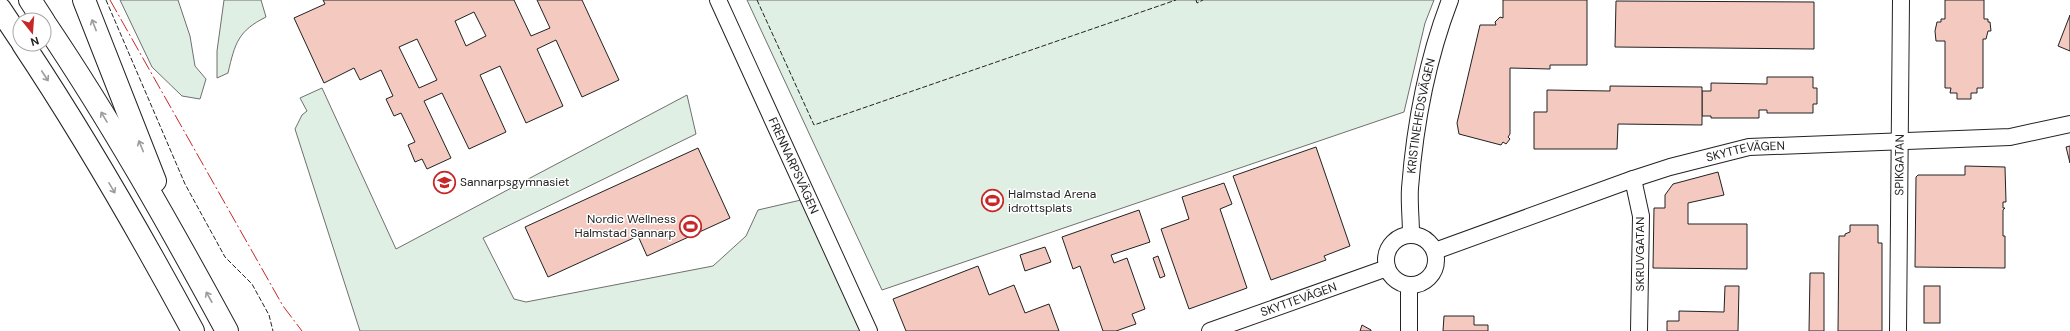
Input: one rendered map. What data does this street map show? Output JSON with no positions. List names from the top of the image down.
{
  "streets": {
    "street": [
      "KRISTINEHEDSVÄGEN",
      "SKYTTEVÄGEN",
      "FRENNARPSVÄGEN",
      "SPIKGATAN",
      "SKRUVGATAN"
    ]
  },
  "crossings": [
    ["KRISTINEHEDSVÄGEN", "SKYTTEVÄGEN"],
    ["SKYTTEVÄGEN", "SPIKGATAN"],
    ["SKYTTEVÄGEN", "SKRUVGATAN"]
  ],
  "places": {
    "school or university": ["Sannarpsgymnasiet"],
    "sports": ["Halmstad Arena idrottsplats", "Nordic Wellness Halmstad Sannarp"]
  },
  "north": "bottom"
}
